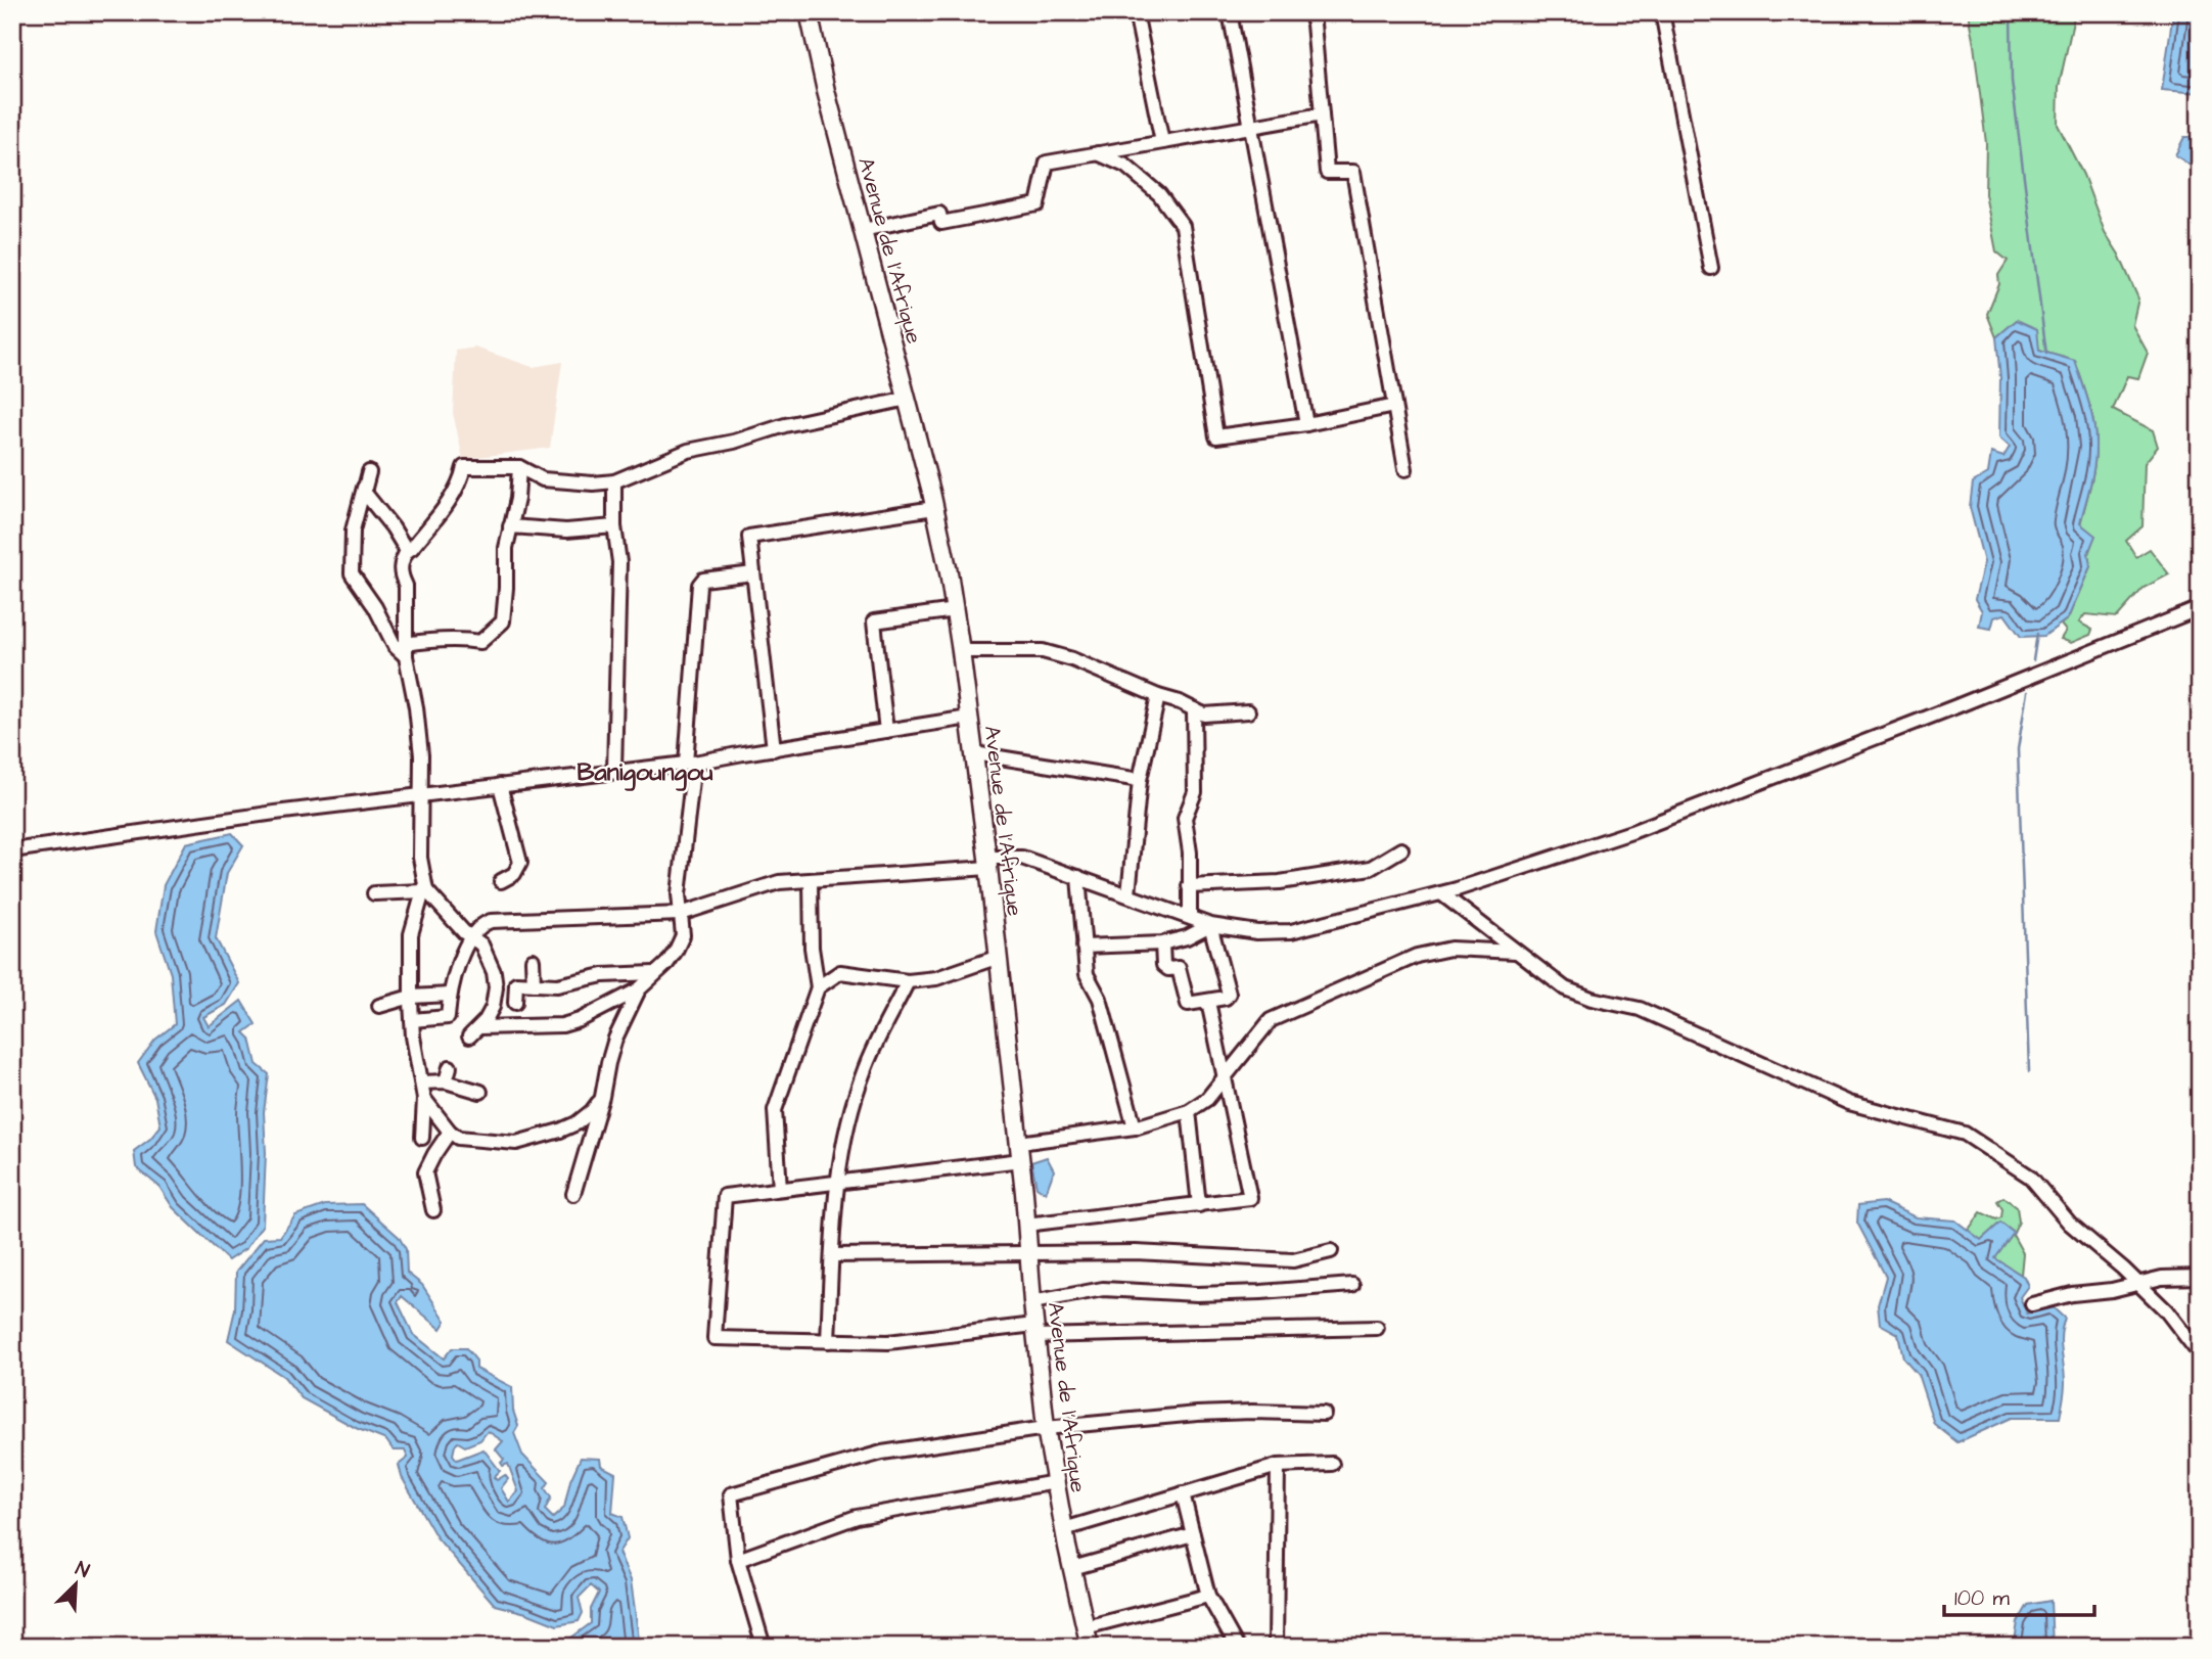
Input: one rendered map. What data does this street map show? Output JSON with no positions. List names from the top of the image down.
{
  "streets": {
    "main road": ["Avenue de l'Afrique"]
  },
  "districts": ["Banigoungou"],
  "scale_bar": "100 m",
  "north": "top right"
}
